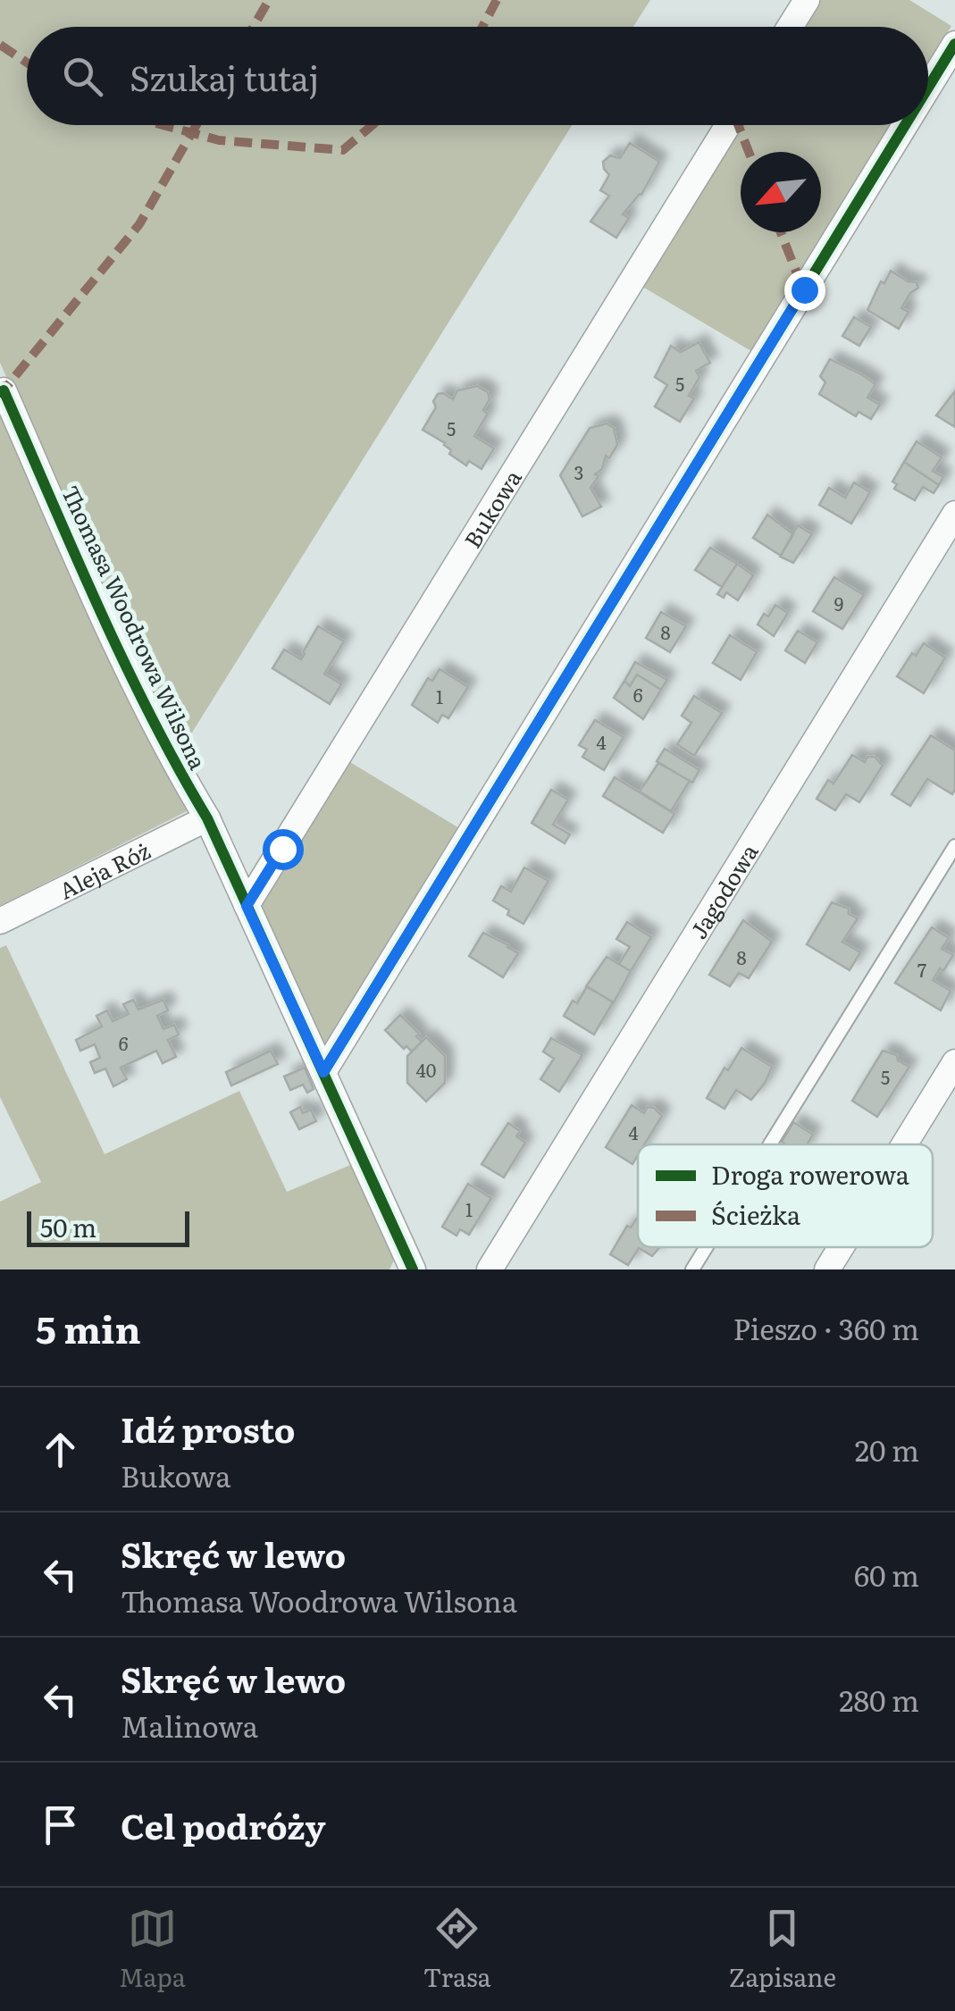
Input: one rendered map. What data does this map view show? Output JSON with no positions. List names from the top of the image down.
{
  "streets": {
    "street": [
      "Bukowa",
      "Thomasa Woodrowa Wilsona",
      "Aleja Róż",
      "Jagodowa"
    ]
  },
  "crossings": [
    ["Bukowa", "Thomasa Woodrowa Wilsona"],
    ["Thomasa Woodrowa Wilsona", "Aleja Róż"]
  ],
  "house_numbers": [
    "5",
    "5",
    "3",
    "9",
    "8",
    "6",
    "1",
    "4",
    "8",
    "7",
    "6",
    "40",
    "5",
    "4",
    "1"
  ],
  "legend": ["Droga rowerowa", "Ścieżka"],
  "scale_bar": "50 m",
  "north": "bottom left",
  "page": {
    "search": "Szukaj tutaj",
    "scale": "50 m",
    "heading": ["5 min", "Pieszo · 360 m"],
    "list": [
      ["Idź prosto", "Bukowa", "20 m"],
      ["Skręć w lewo", "Thomasa Woodrowa Wilsona", "60 m"],
      ["Skręć w lewo", "Malinowa", "280 m"],
      "Cel podróży"
    ],
    "nav": ["Mapa", "Trasa", "Zapisane"]
  }
}
